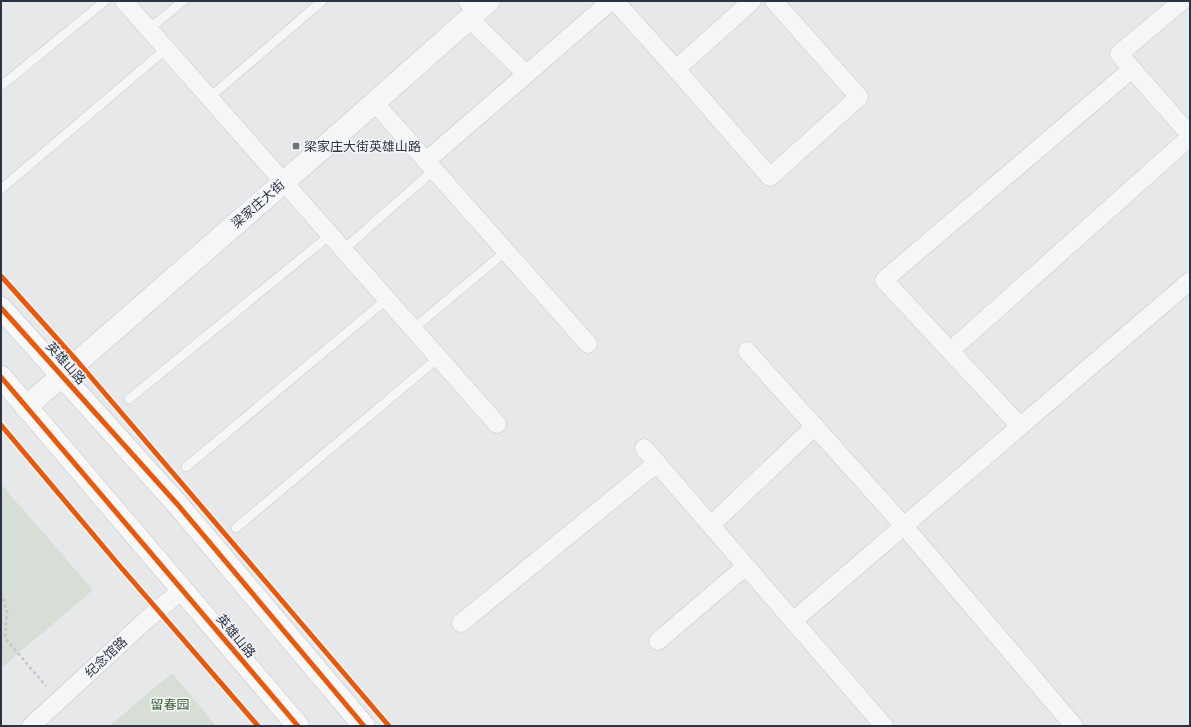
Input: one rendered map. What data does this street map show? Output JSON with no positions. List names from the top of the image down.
{
  "streets": {
    "main road": ["英雄山路"],
    "street": ["梁家庄大街", "纪念馆路"]
  },
  "crossings": [
    ["梁家庄大街", "英雄山路"],
    ["英雄山路", "纪念馆路"]
  ],
  "parks": ["留春园"],
  "places": {
    "transit": ["梁家庄大街英雄山路"]
  }
}
